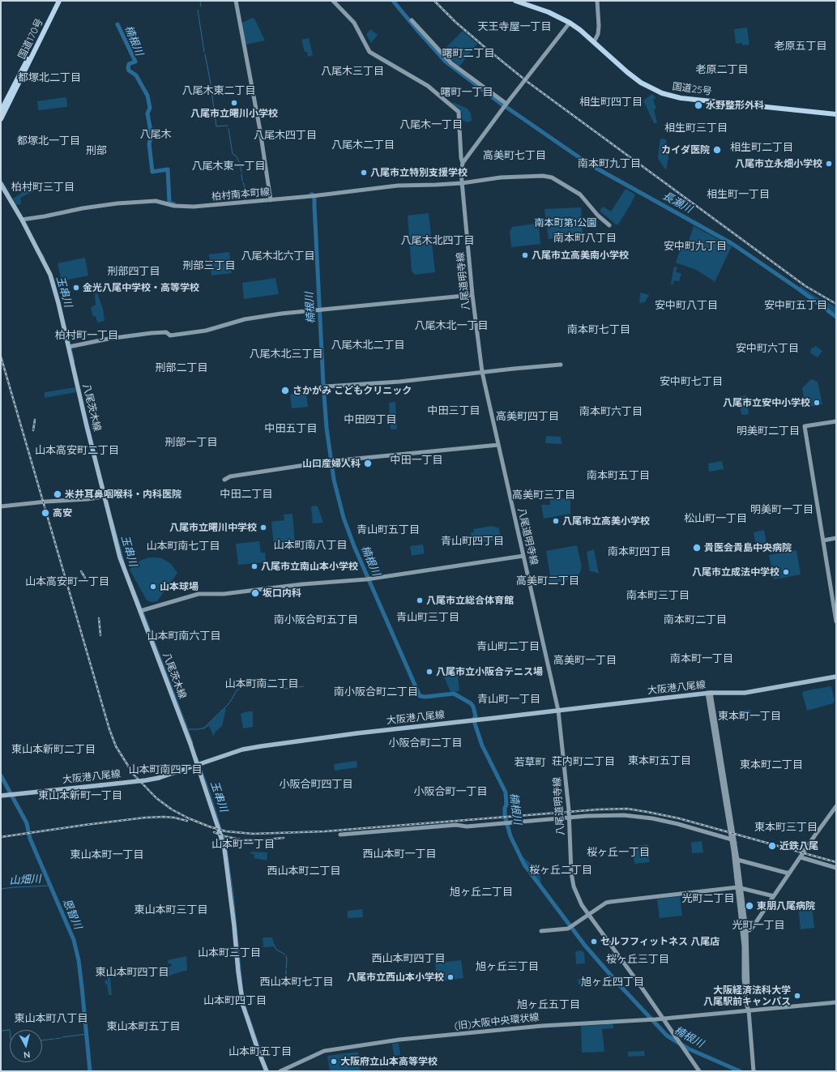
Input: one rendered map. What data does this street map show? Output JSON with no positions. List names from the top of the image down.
{
  "streets": {
    "highway": ["国道170号", "国道25号"],
    "main road": ["八尾茨木線", "大阪港八尾線"],
    "street": ["柏村南本町線", "八尾道明寺線", "(旧)大阪中央環状線"]
  },
  "crossings": [
    ["柏村南本町線", "八尾道明寺線"],
    ["柏村南本町線", "八尾茨木線"],
    ["八尾道明寺線", "大阪港八尾線"],
    ["八尾道明寺線", "(旧)大阪中央環状線"],
    ["八尾茨木線", "大阪港八尾線"]
  ],
  "districts": [
    "天王寺屋一丁目",
    "老原五丁目",
    "曙町二丁目",
    "老原二丁目",
    "八尾木三丁目",
    "都塚北二丁目",
    "八尾木東二丁目",
    "曙町一丁目",
    "相生町四丁目",
    "八尾木一丁目",
    "相生町三丁目",
    "八尾木",
    "八尾木四丁目",
    "都塚北一丁目",
    "八尾木二丁目",
    "相生町二丁目",
    "刑部",
    "高美町七丁目",
    "南本町九丁目",
    "八尾木東一丁目",
    "柏村町三丁目",
    "相生町一丁目",
    "南本町八丁目",
    "八尾木北四丁目",
    "安中町九丁目",
    "八尾木北六丁目",
    "刑部三丁目",
    "刑部四丁目",
    "安中町八丁目",
    "安中町五丁目",
    "八尾木北一丁目",
    "南本町七丁目",
    "柏村町一丁目",
    "八尾木北二丁目",
    "安中町六丁目",
    "八尾木北三丁目",
    "刑部二丁目",
    "安中町七丁目",
    "中田三丁目",
    "南本町六丁目",
    "高美町四丁目",
    "中田四丁目",
    "中田五丁目",
    "明美町二丁目",
    "刑部一丁目",
    "山本高安町二丁目",
    "中田一丁目",
    "南本町五丁目",
    "中田二丁目",
    "高美町三丁目",
    "明美町一丁目",
    "松山町一丁目",
    "青山町五丁目",
    "青山町四丁目",
    "山本町南八丁目",
    "山本町南七丁目",
    "南本町四丁目",
    "高美町二丁目",
    "山本高安町一丁目",
    "南本町三丁目",
    "青山町三丁目",
    "南小阪合町五丁目",
    "南本町二丁目",
    "山本町南六丁目",
    "青山町二丁目",
    "南本町一丁目",
    "高美町一丁目",
    "山本町南二丁目",
    "南小阪合町二丁目",
    "青山町一丁目",
    "東本町一丁目",
    "小阪合町二丁目",
    "東山本新町二丁目",
    "東本町五丁目",
    "荘内町二丁目",
    "若草町",
    "東本町二丁目",
    "山本町南四丁目",
    "小阪合町四丁目",
    "小阪合町一丁目",
    "東山本新町一丁目",
    "東本町三丁目",
    "山本町一丁目",
    "桜ヶ丘一丁目",
    "西山本町一丁目",
    "東山本町一丁目",
    "桜ヶ丘二丁目",
    "西山本町二丁目",
    "旭ヶ丘二丁目",
    "光町二丁目",
    "東山本町三丁目",
    "光町一丁目",
    "山本町三丁目",
    "西山本町四丁目",
    "桜ヶ丘三丁目",
    "旭ヶ丘三丁目",
    "東山本町四丁目",
    "西山本町七丁目",
    "旭ヶ丘四丁目",
    "山本町四丁目",
    "旭ヶ丘五丁目",
    "東山本町八丁目",
    "東山本町五丁目",
    "山本町五丁目"
  ],
  "water": [
    "楠根川",
    "長瀬川",
    "玉串川",
    "山畑川",
    "恩智川"
  ],
  "parks": ["南本町第1公園"],
  "places": [
    "八尾市立曙川小学校",
    "水野整形外科",
    "カイダ医院",
    "八尾市立永畑小学校",
    "八尾市立特別支援学校",
    "八尾市立高美南小学校",
    "金光八尾中学校・高等学校",
    "さかがみ こどもクリニック",
    "八尾市立安中小学校",
    "山口産婦人科",
    "米井耳鼻咽喉科・内科医院",
    "高安",
    "八尾市立高美小学校",
    "八尾市立曙川中学校",
    "貴医会貴島中央病院",
    "八尾市立南山本小学校",
    "八尾市立成法中学校",
    "山本球場",
    "坂口内科",
    "八尾市立総合体育館",
    "八尾市立小阪合テニス場",
    "近鉄八尾",
    "東朋八尾病院",
    "セルフフィットネス 八尾店",
    "八尾市立西山本小学校",
    "大阪経済法科大学 八尾駅前キャンパス",
    "大阪府立山本高等学校"
  ],
  "north": "bottom"
}
